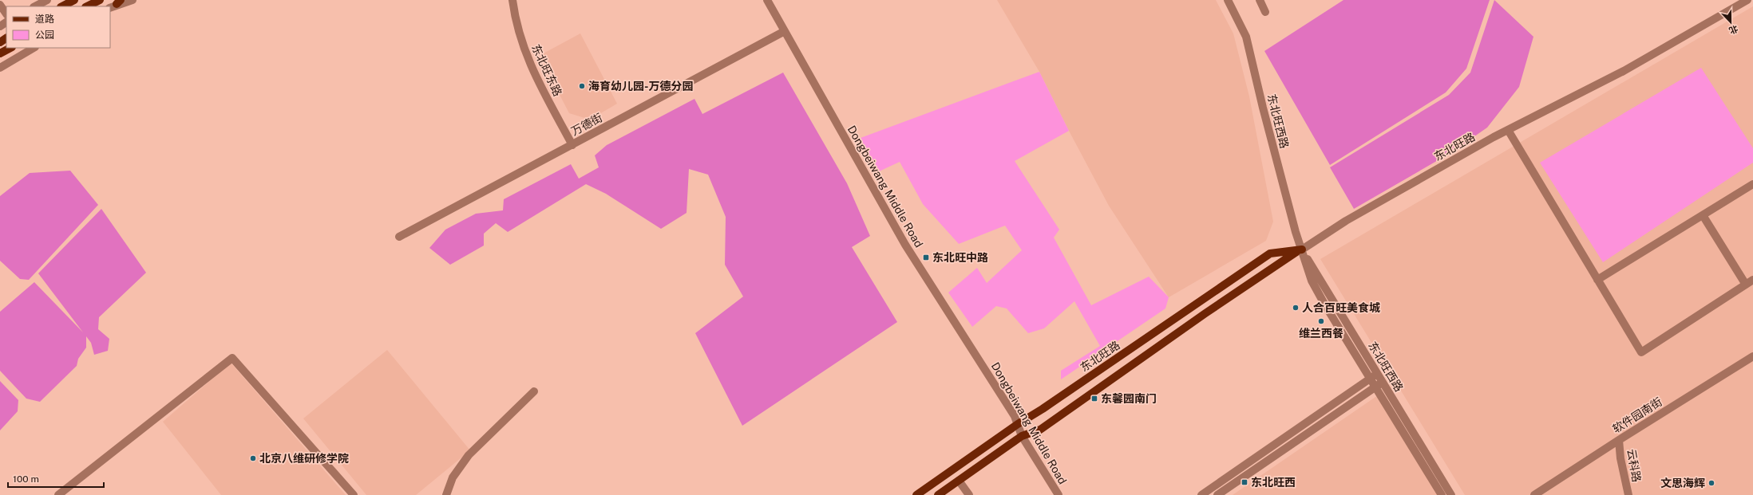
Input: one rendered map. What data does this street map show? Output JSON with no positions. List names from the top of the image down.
{
  "streets": {
    "main road": ["东北旺路"],
    "street": [
      "东北旺东路",
      "东北旺西路",
      "万德街",
      "Dongbeiwang Middle Road",
      "软件园南街",
      "云科路"
    ]
  },
  "crossings": [
    ["东北旺东路", "万德街"],
    ["东北旺西路", "东北旺路"],
    ["万德街", "Dongbeiwang Middle Road"],
    ["东北旺路", "Dongbeiwang Middle Road"],
    ["软件园南街", "云科路"]
  ],
  "places": {
    "other": [
      "海育幼儿园-万德分园",
      "人合百旺美食城",
      "维兰西餐",
      "北京八维研修学院",
      "文思海辉"
    ],
    "transit": ["东北旺中路", "东馨园南门", "东北旺西"]
  },
  "legend": ["道路", "公园"],
  "scale_bar": "100 m",
  "north": "bottom"
}
